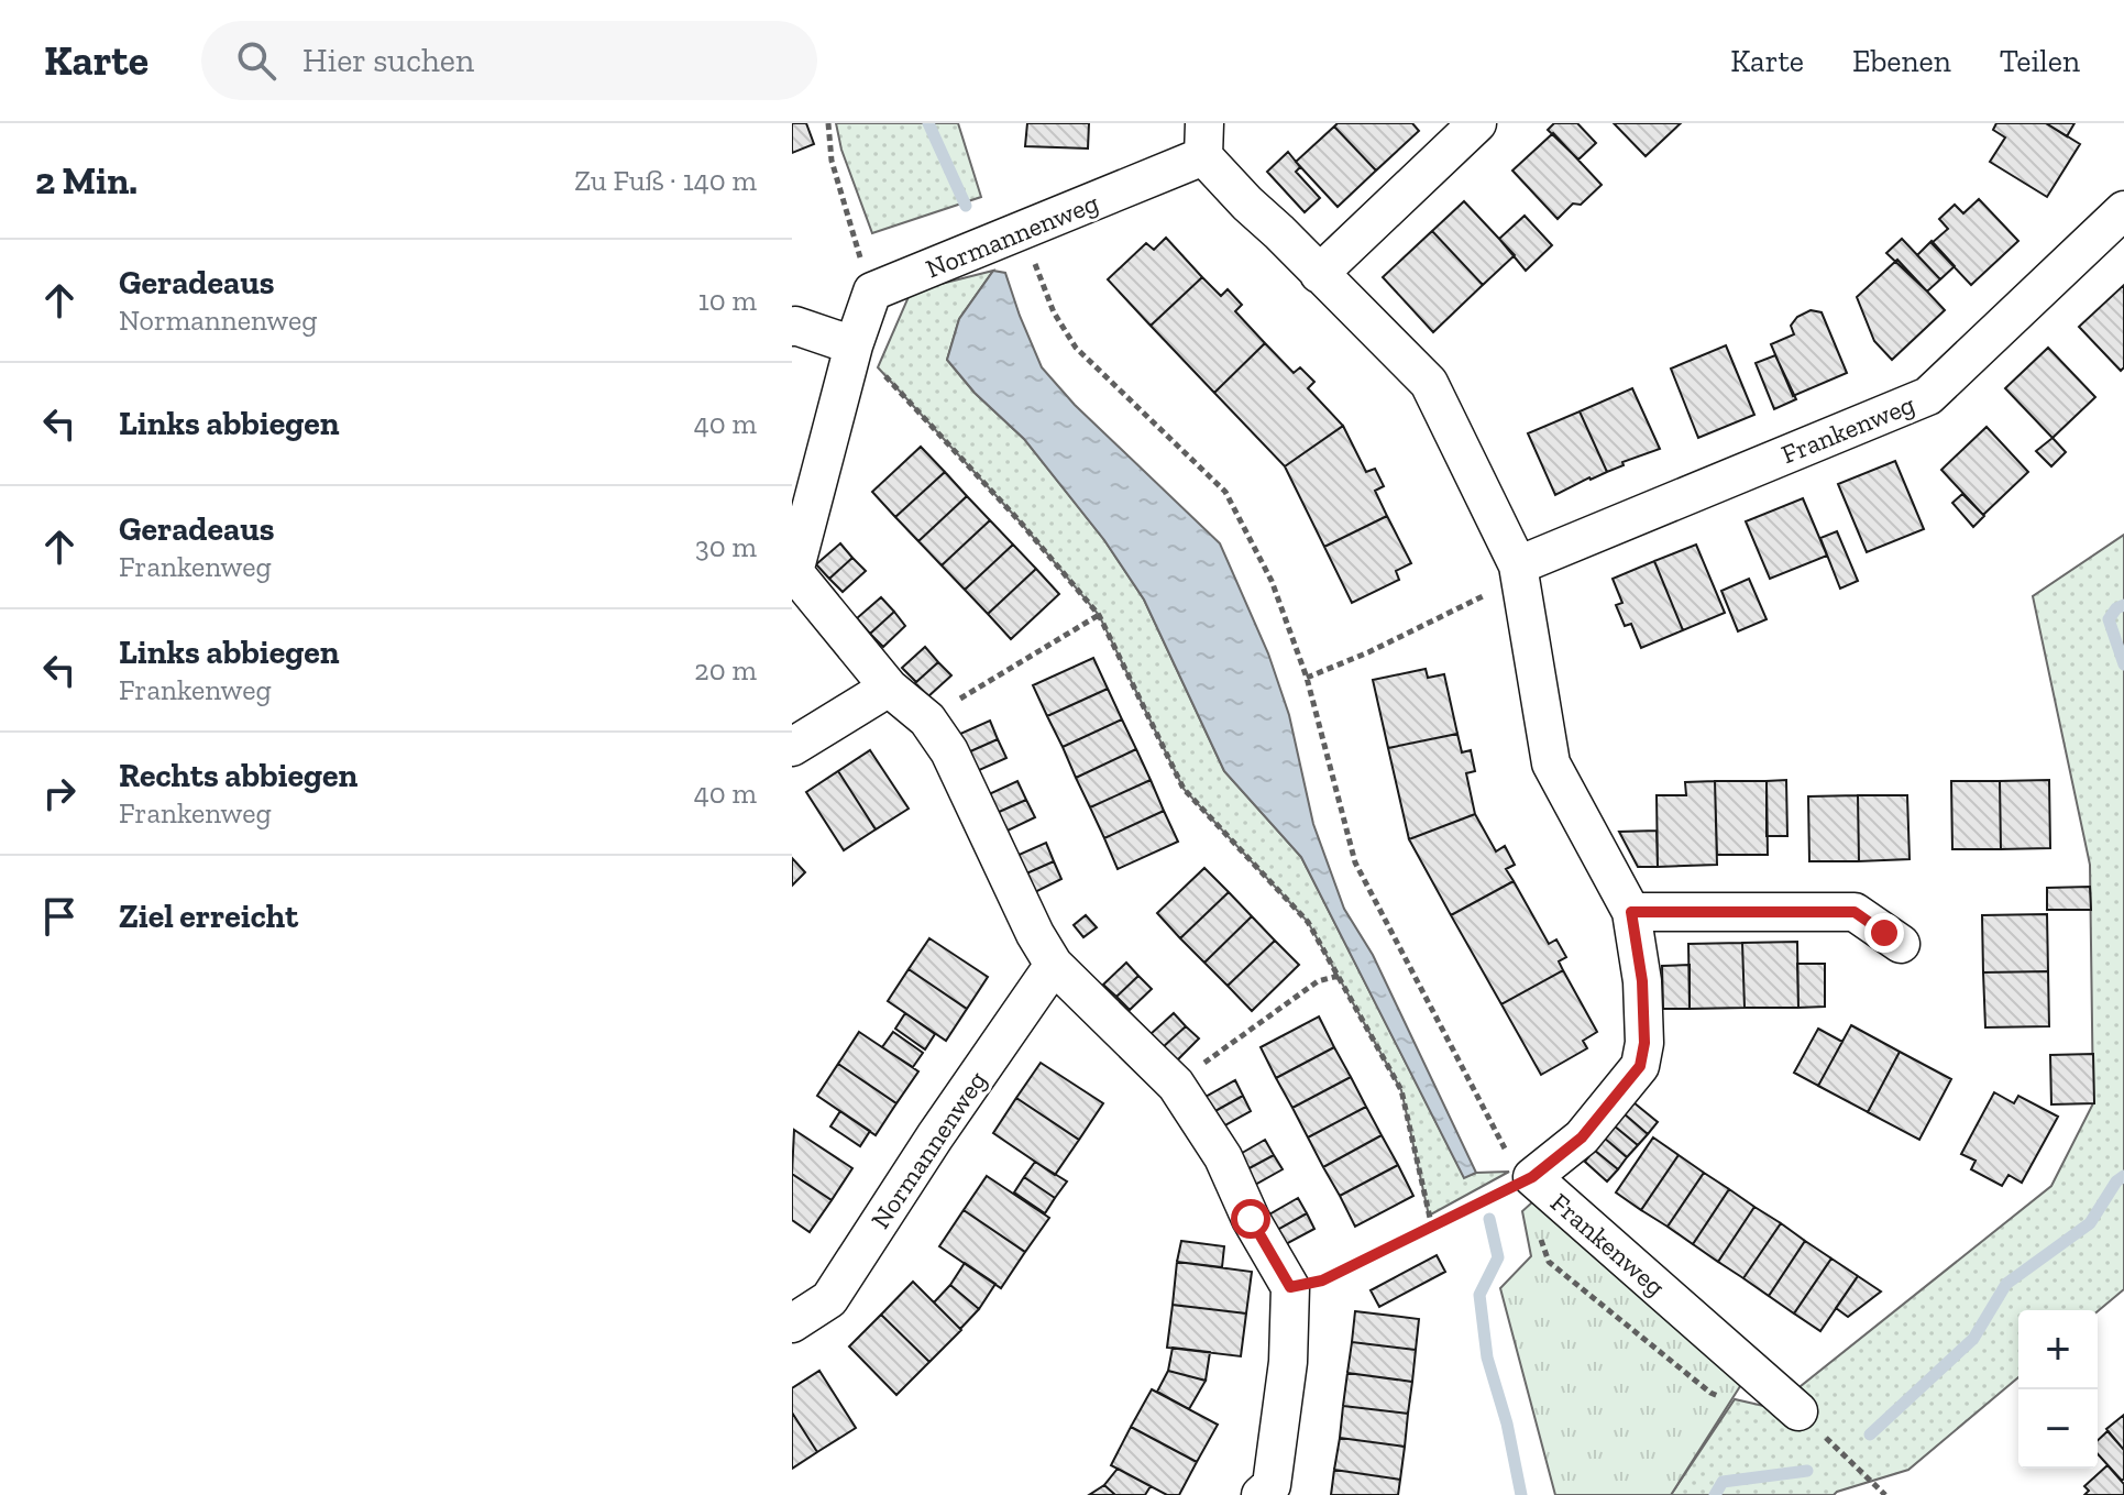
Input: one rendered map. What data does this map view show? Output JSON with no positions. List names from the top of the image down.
{
  "streets": {
    "street": ["Normannenweg", "Frankenweg"]
  },
  "crossings": [
    ["Normannenweg", "Frankenweg"]
  ],
  "page": {
    "header": "Karte",
    "search": "Hier suchen",
    "nav": ["Karte", "Ebenen", "Teilen"],
    "heading": ["2 Min.", "Zu Fuß · 140 m"],
    "list": [
      ["Geradeaus", "Normannenweg", "10 m"],
      ["Links abbiegen", "40 m"],
      ["Geradeaus", "Frankenweg", "30 m"],
      ["Links abbiegen", "Frankenweg", "20 m"],
      ["Rechts abbiegen", "Frankenweg", "40 m"],
      "Ziel erreicht"
    ],
    "map_buttons": ["+", "−"]
  }
}
